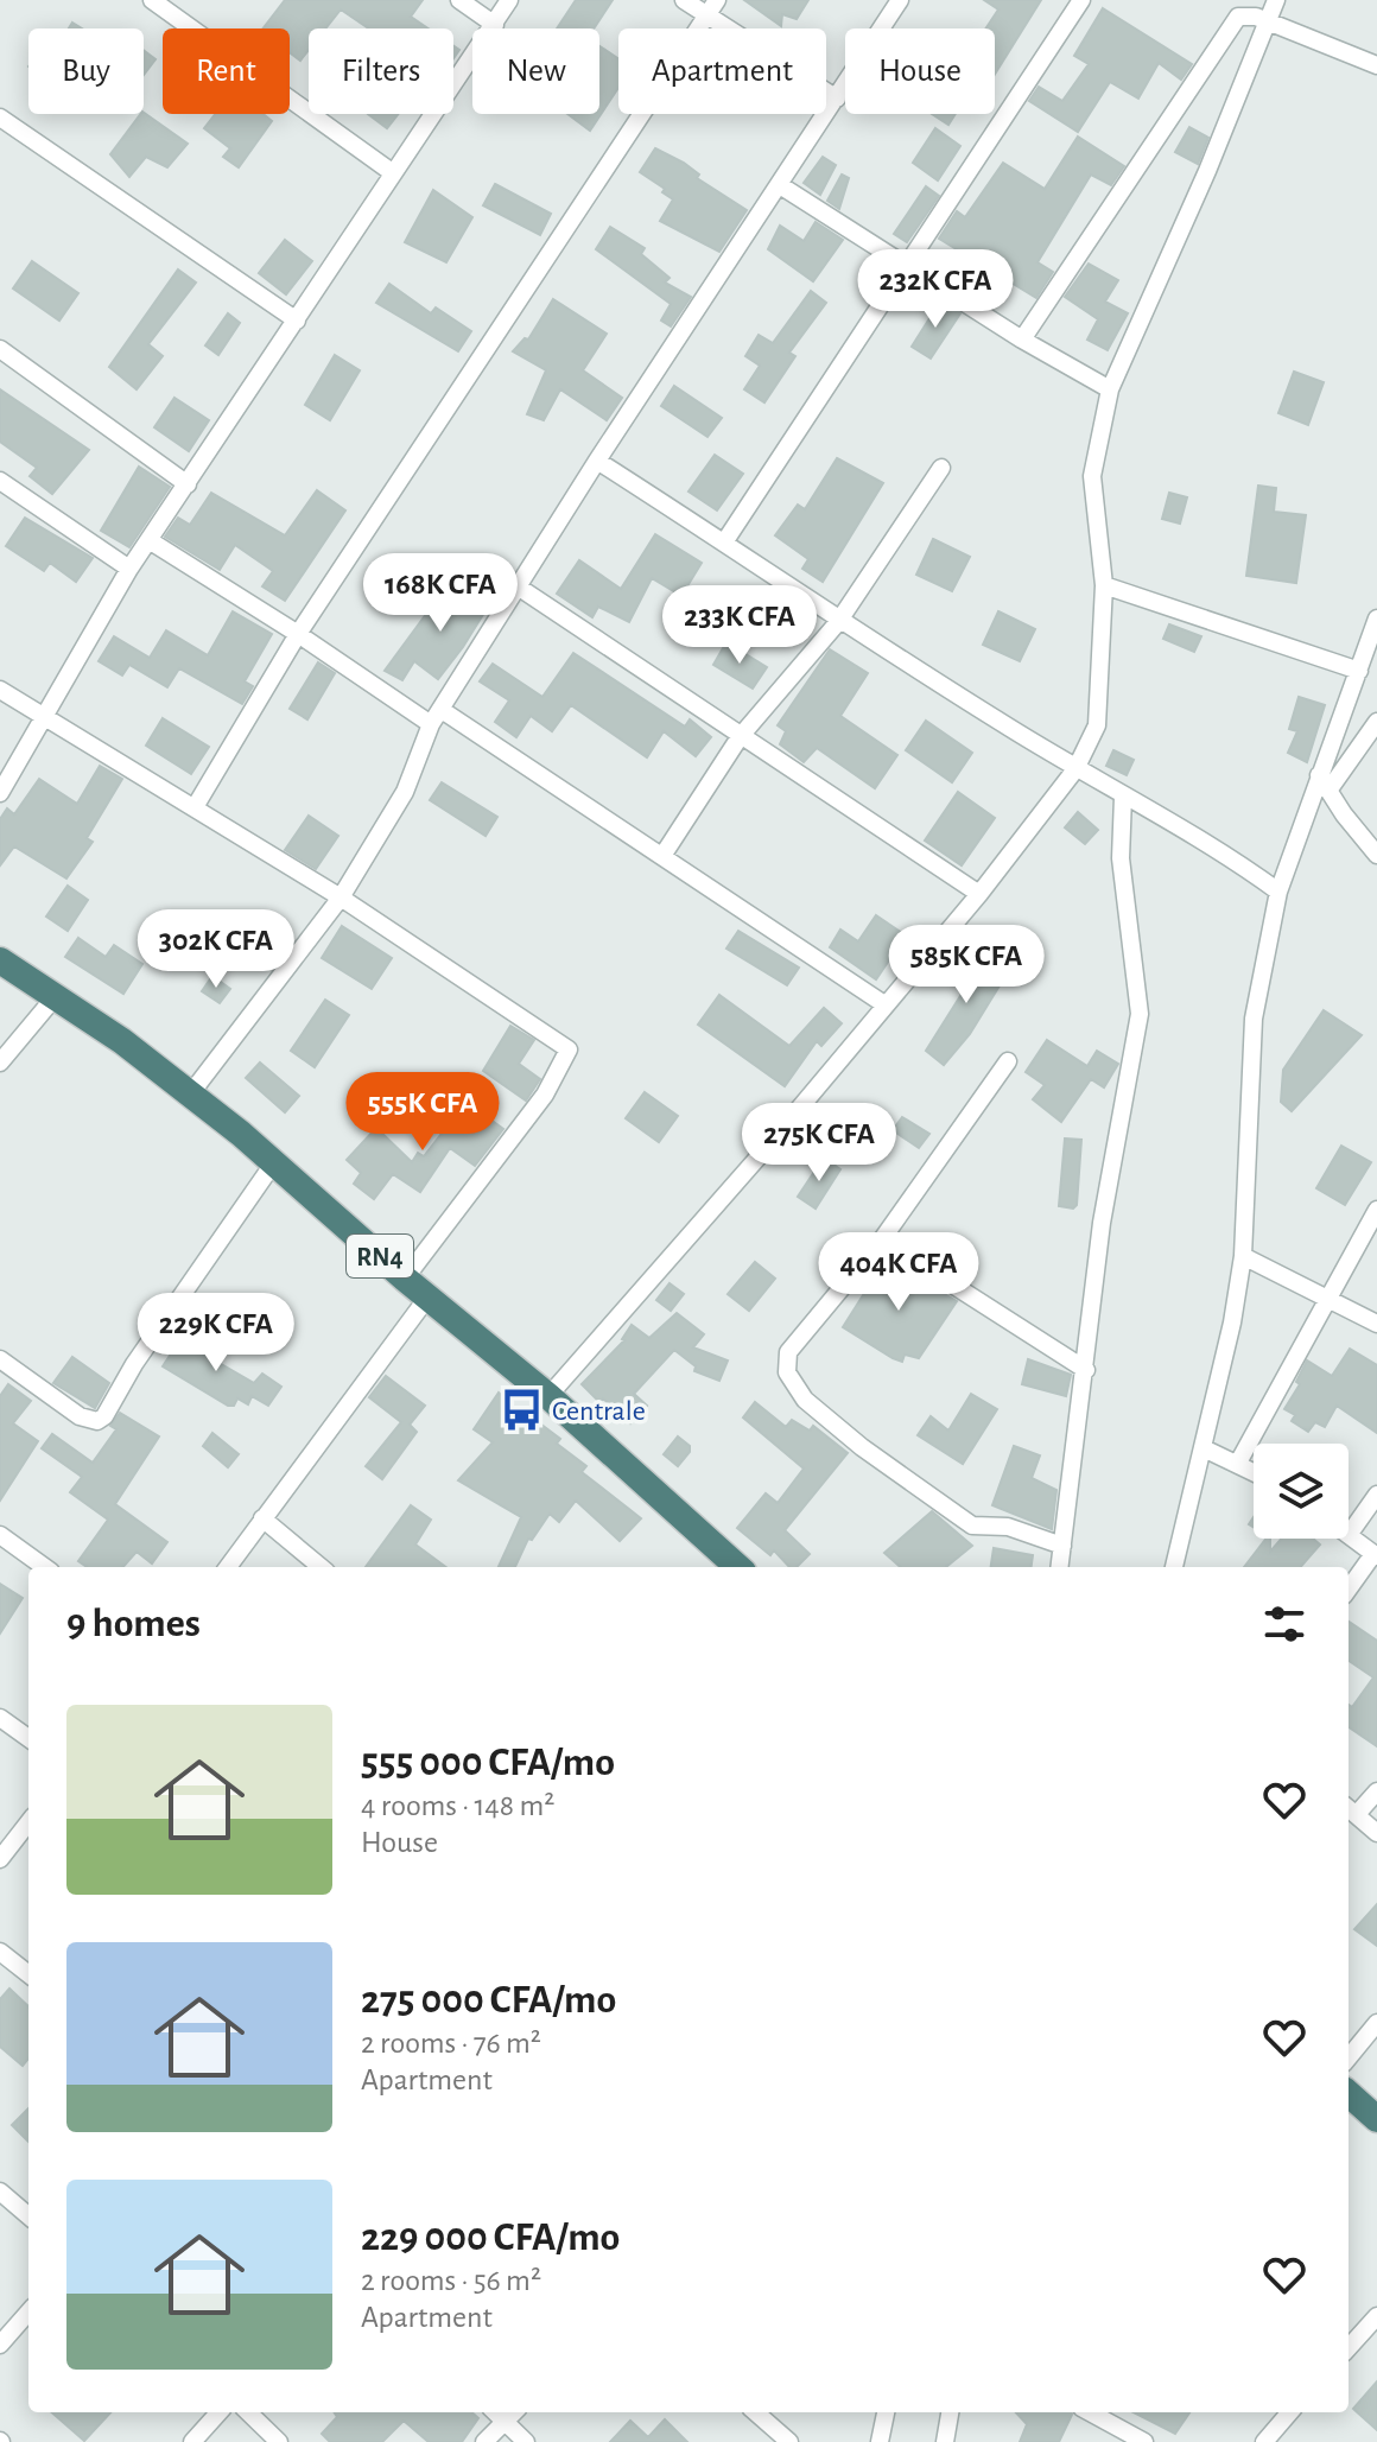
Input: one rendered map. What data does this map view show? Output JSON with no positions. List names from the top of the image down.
{
  "streets": {
    "highway": ["RN4"]
  },
  "places": {
    "bus stop": ["Centrale"]
  },
  "page": {
    "chip": [
      "Buy",
      "Rent",
      "Filters",
      "New",
      "Apartment",
      "House"
    ],
    "price": [
      "232K CFA",
      "168K CFA",
      "233K CFA",
      "302K CFA",
      "585K CFA",
      "555K CFA",
      "275K CFA",
      "404K CFA",
      "229K CFA"
    ],
    "heading": "9 homes",
    "list": [
      {
        "name": "555 000 CFA/mo",
        "note": "4 rooms · 148 m² · House"
      },
      {
        "name": "275 000 CFA/mo",
        "note": "2 rooms · 76 m² · Apartment"
      },
      {
        "name": "229 000 CFA/mo",
        "note": "2 rooms · 56 m² · Apartment"
      }
    ]
  }
}
